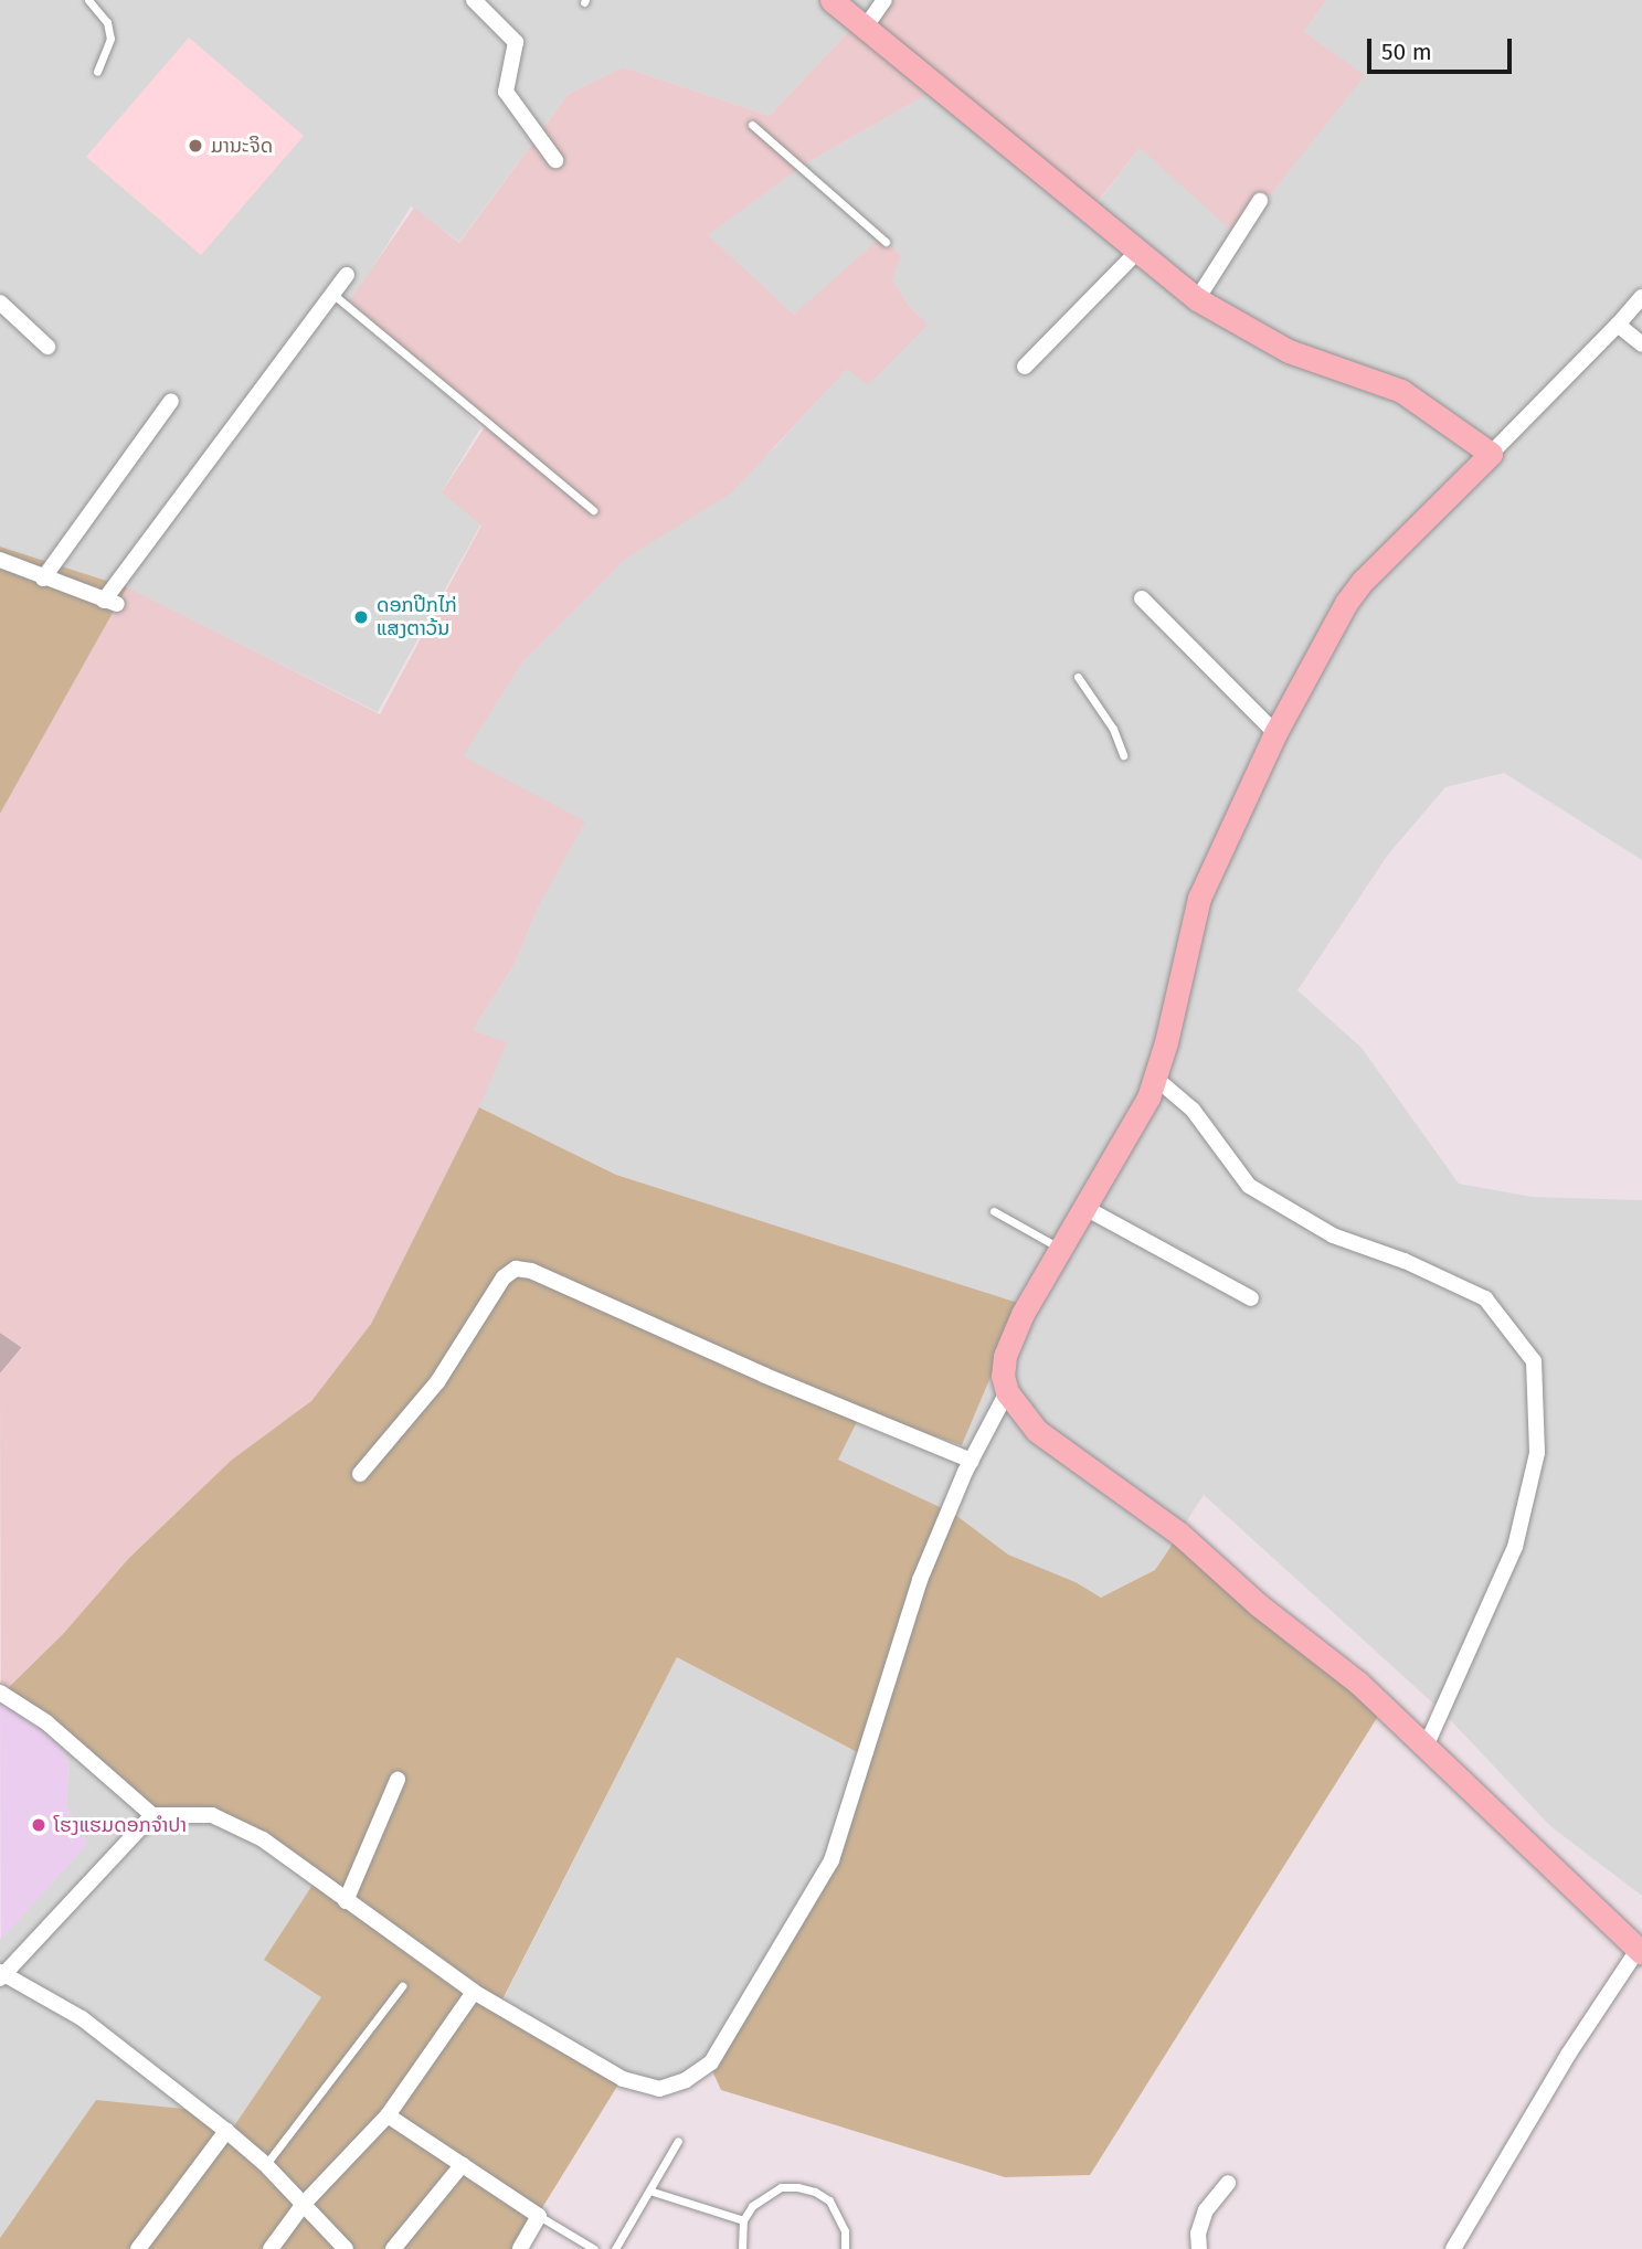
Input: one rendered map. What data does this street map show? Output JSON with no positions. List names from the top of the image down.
{
  "places": ["ມານະຈິດ", "ດອກປີກໄກ່ ແສງຕາວ້ນ", "ໂຮງແຮມດອກຈຳປາ"],
  "scale_bar": "50 m"
}
